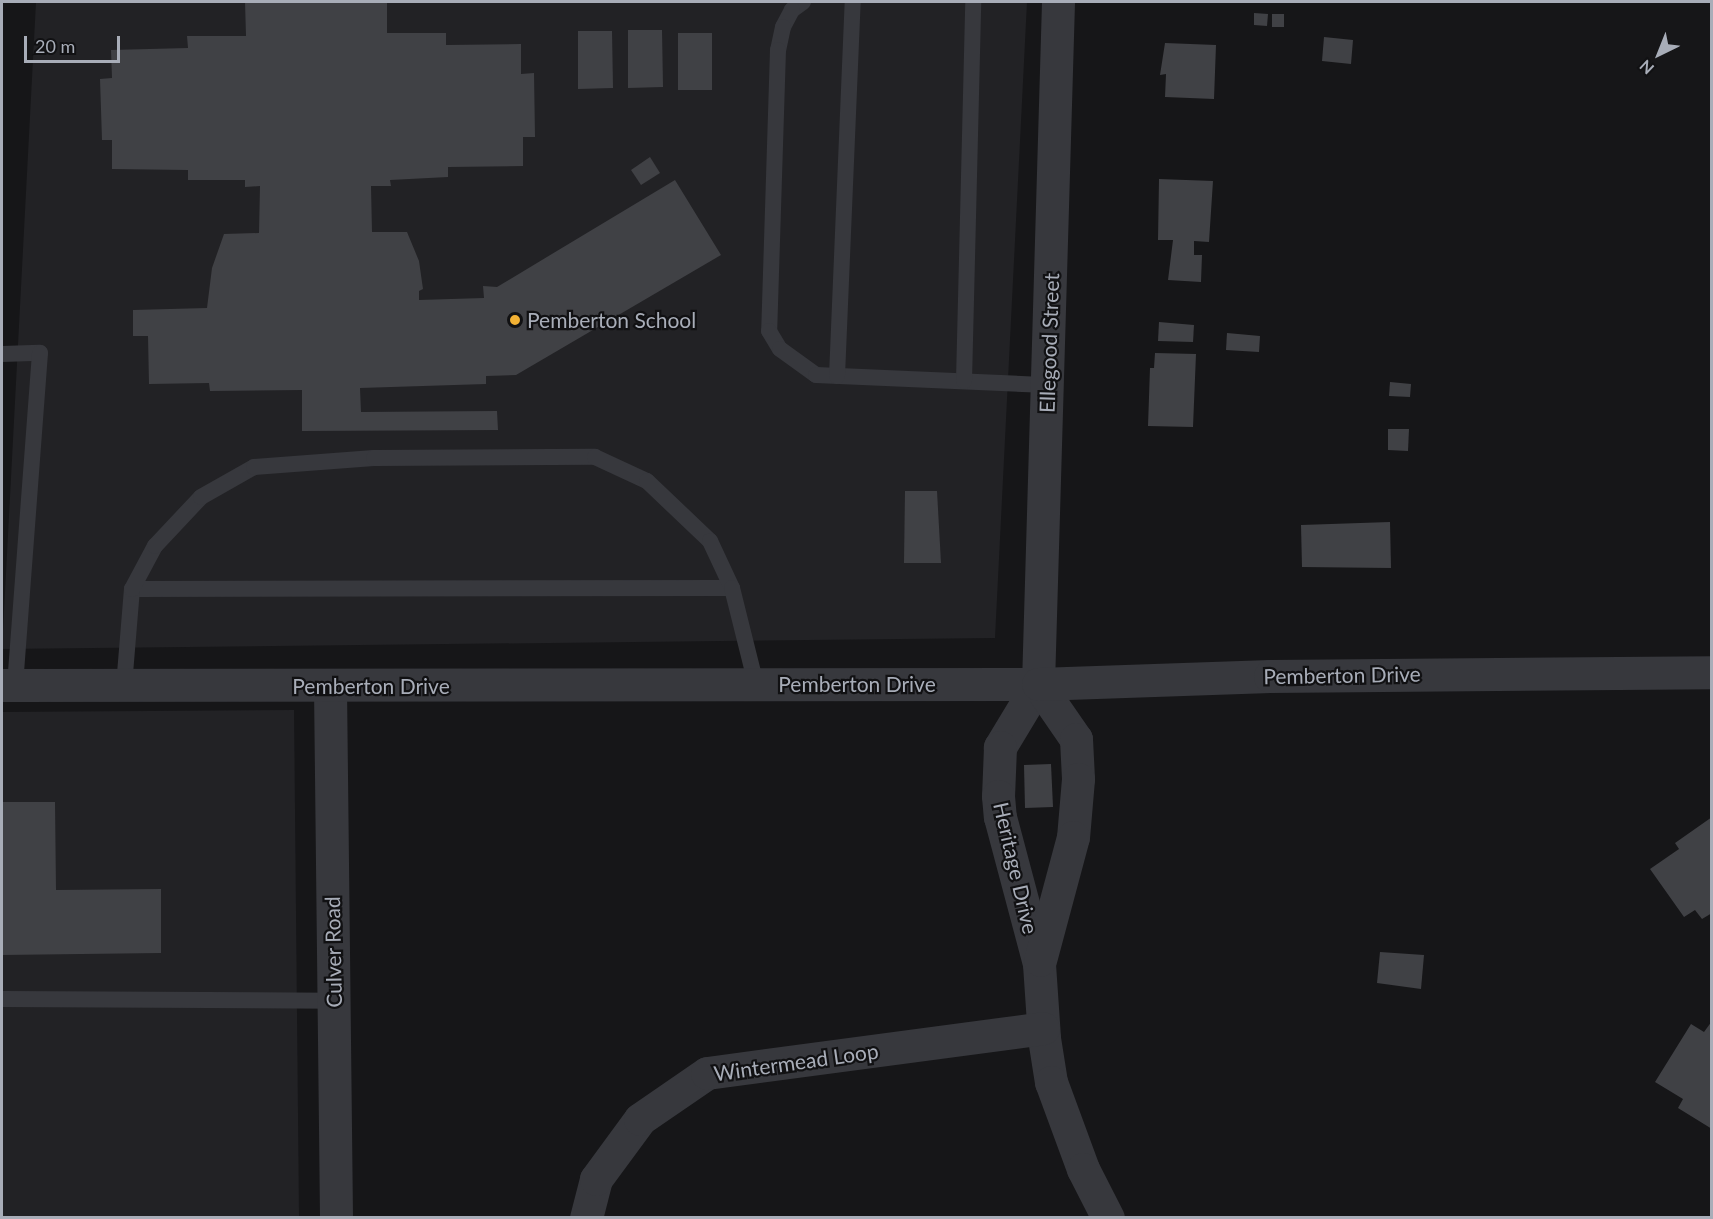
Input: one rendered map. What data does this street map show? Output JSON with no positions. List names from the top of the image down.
{
  "streets": {
    "street": [
      "Ellegood Street",
      "Pemberton Drive",
      "Heritage Drive",
      "Culver Road",
      "Wintermead Loop"
    ]
  },
  "crossings": [
    ["Ellegood Street", "Pemberton Drive"],
    ["Ellegood Street", "Heritage Drive"],
    ["Pemberton Drive", "Heritage Drive"],
    ["Pemberton Drive", "Culver Road"],
    ["Heritage Drive", "Wintermead Loop"]
  ],
  "places": ["Pemberton School"],
  "scale_bar": "20 m",
  "north": "bottom left"
}
